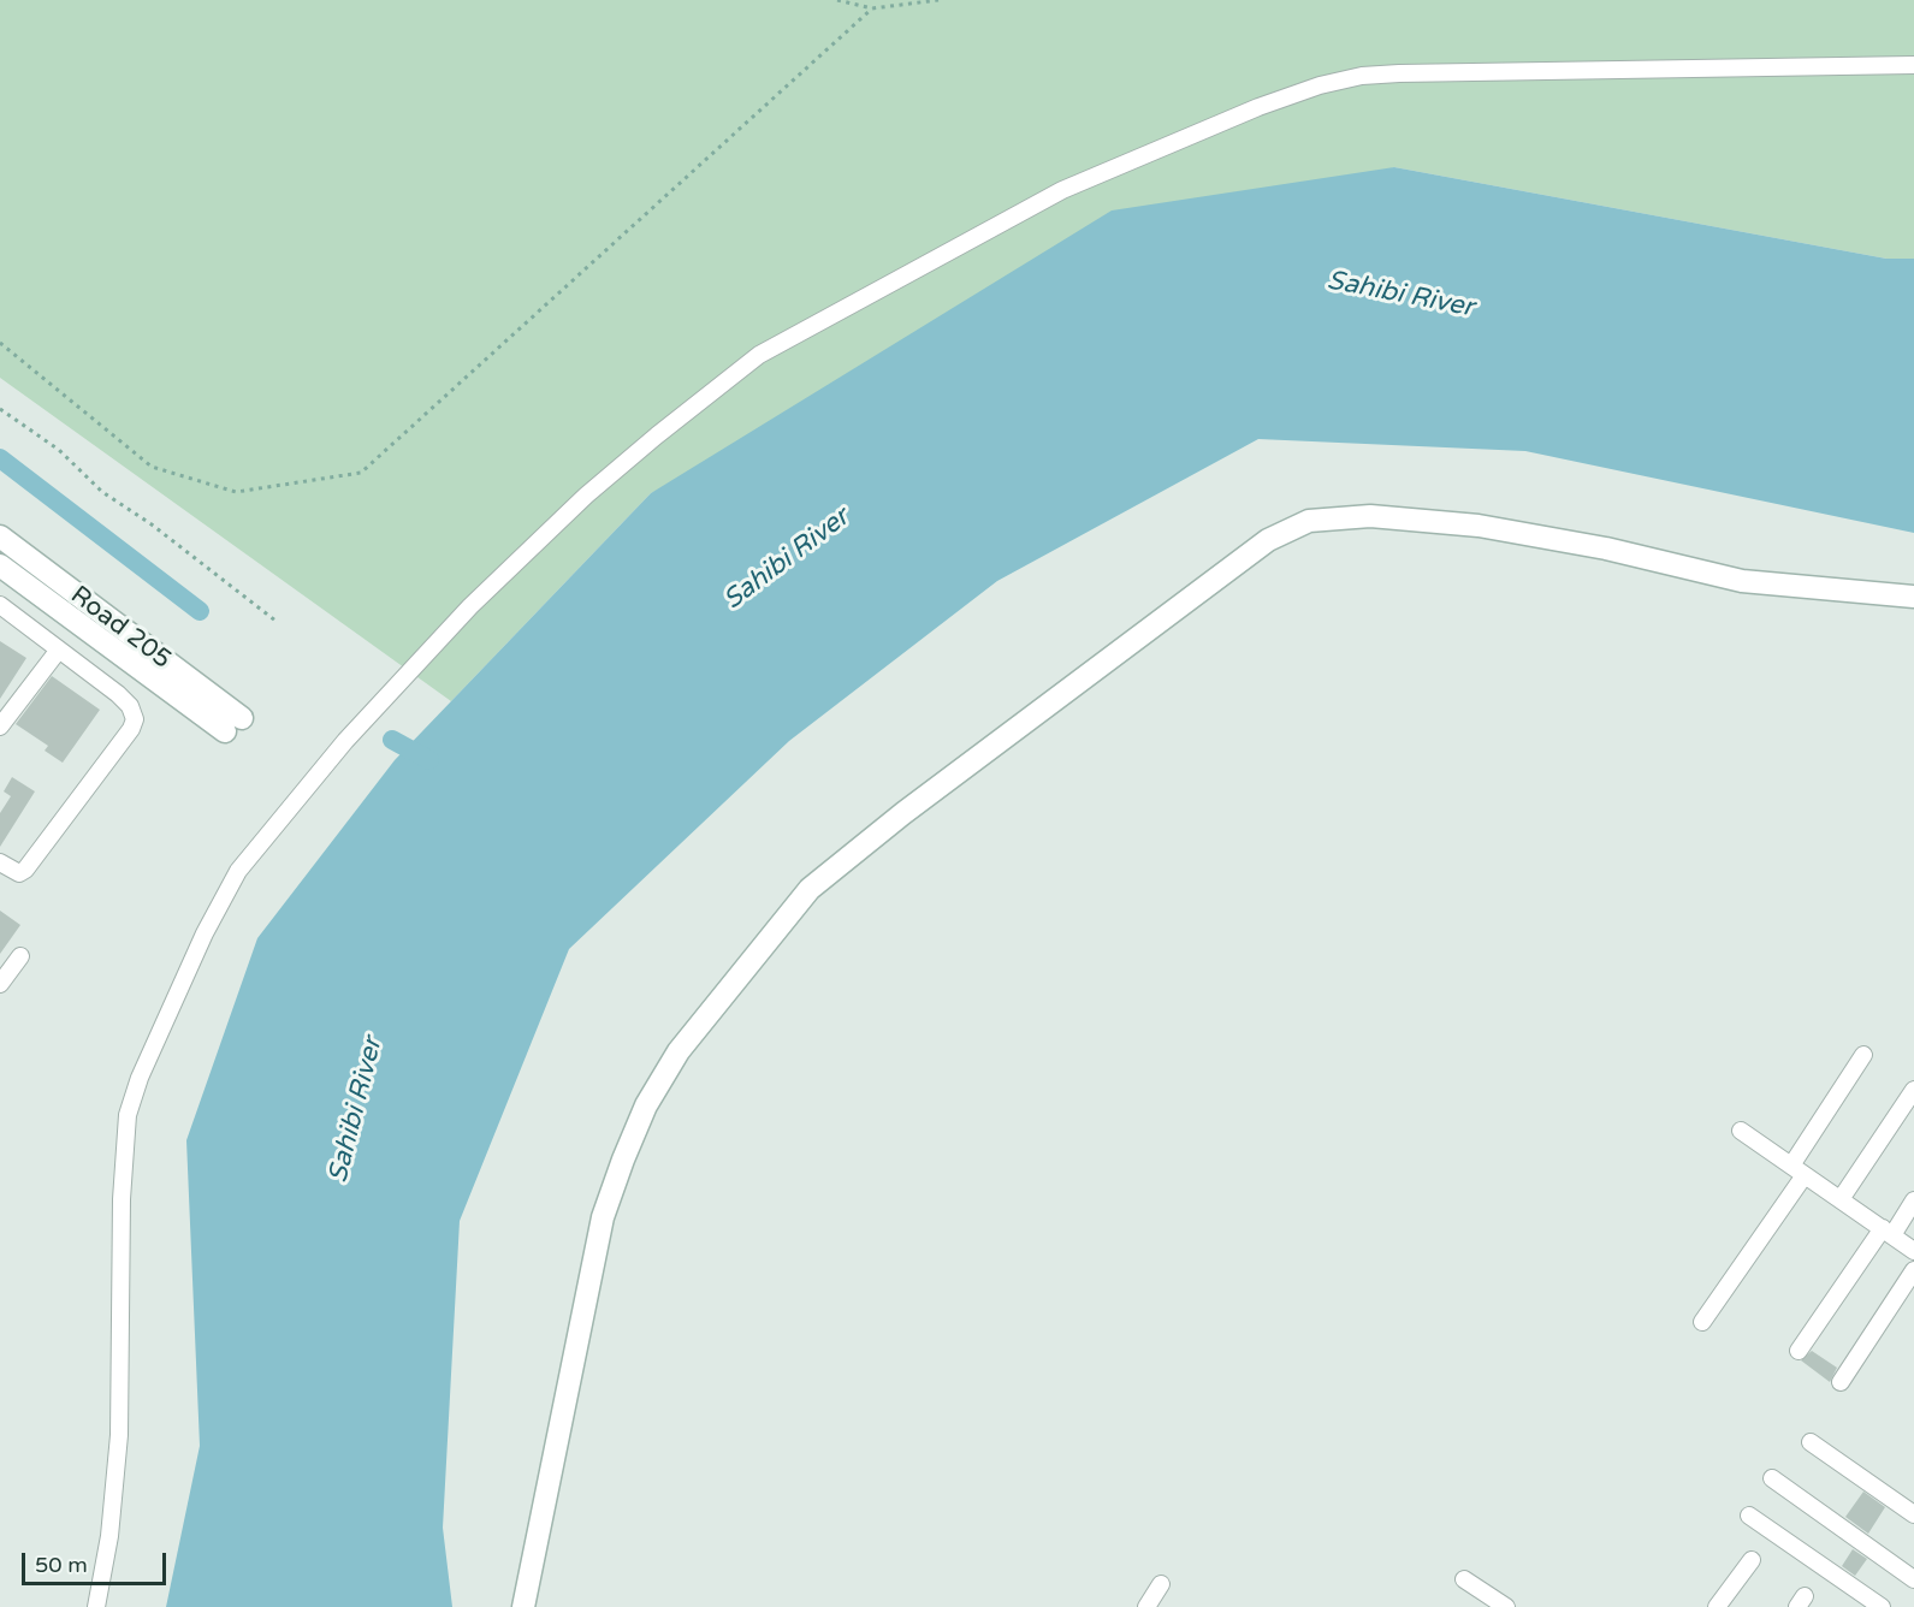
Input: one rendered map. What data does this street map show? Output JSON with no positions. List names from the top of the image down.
{
  "streets": {
    "street": ["Road 205"]
  },
  "water": ["Sahibi River"],
  "scale_bar": "50 m"
}
